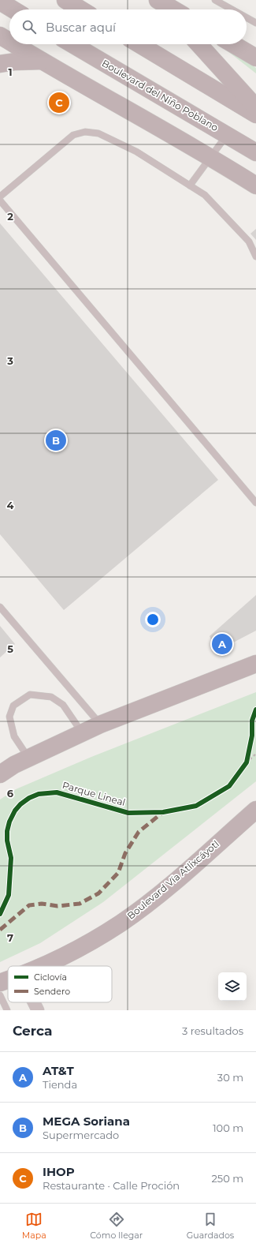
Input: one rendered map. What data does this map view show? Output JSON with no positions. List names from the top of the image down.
{
  "streets": {
    "main road": ["Boulevard del Niño Poblano", "Boulevard Vía Atlixcáyotl"],
    "cycle path": ["Parque Lineal"]
  },
  "legend": ["Ciclovía", "Sendero"],
  "page": {
    "search": "Buscar aquí",
    "pins": ["C", "B", "A"],
    "heading": ["Cerca", "3 resultados"],
    "list": [
      {
        "mark": "A",
        "name": "AT&T",
        "note": "Tienda",
        "value": "30 m"
      },
      {
        "mark": "B",
        "name": "MEGA Soriana",
        "note": "Supermercado",
        "value": "100 m"
      },
      {
        "mark": "C",
        "name": "IHOP",
        "note": "Restaurante · Calle Proción",
        "value": "250 m"
      }
    ],
    "nav": ["Mapa", "Cómo llegar", "Guardados"]
  },
  "grid": {
    "rows": [
      "1",
      "2",
      "3",
      "4",
      "5",
      "6",
      "7"
    ]
  }
}
